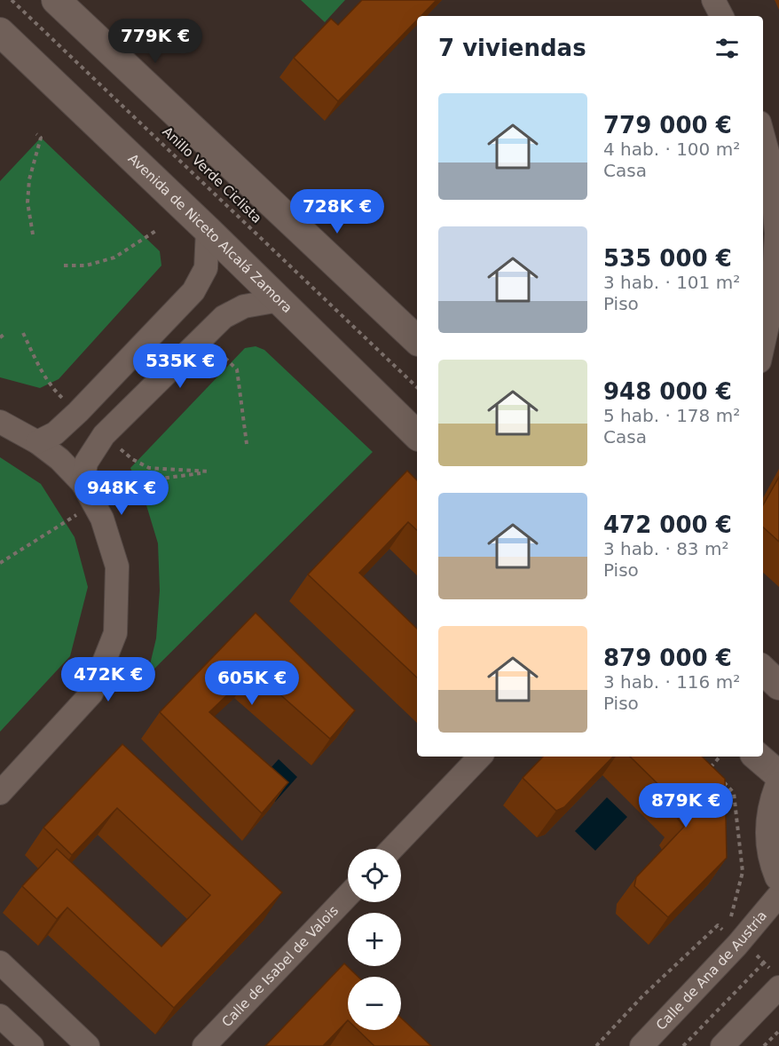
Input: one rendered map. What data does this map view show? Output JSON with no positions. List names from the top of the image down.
{
  "streets": {
    "street": ["Avenida de Niceto Alcalá Zamora", "Calle de Isabel de Valois", "Calle de Ana de Austria"],
    "path": ["Anillo Verde Ciclista"]
  },
  "page": {
    "heading": "7 viviendas",
    "price": [
      "779K €",
      "728K €",
      "535K €",
      "948K €",
      "472K €",
      "605K €",
      "879K €"
    ],
    "list": [
      {
        "name": "779 000 €",
        "note": "4 hab. · 100 m² · Casa"
      },
      {
        "name": "535 000 €",
        "note": "3 hab. · 101 m² · Piso"
      },
      {
        "name": "948 000 €",
        "note": "5 hab. · 178 m² · Casa"
      },
      {
        "name": "472 000 €",
        "note": "3 hab. · 83 m² · Piso"
      },
      {
        "name": "879 000 €",
        "note": "3 hab. · 116 m² · Piso"
      }
    ],
    "map_buttons": ["+", "−"]
  }
}
